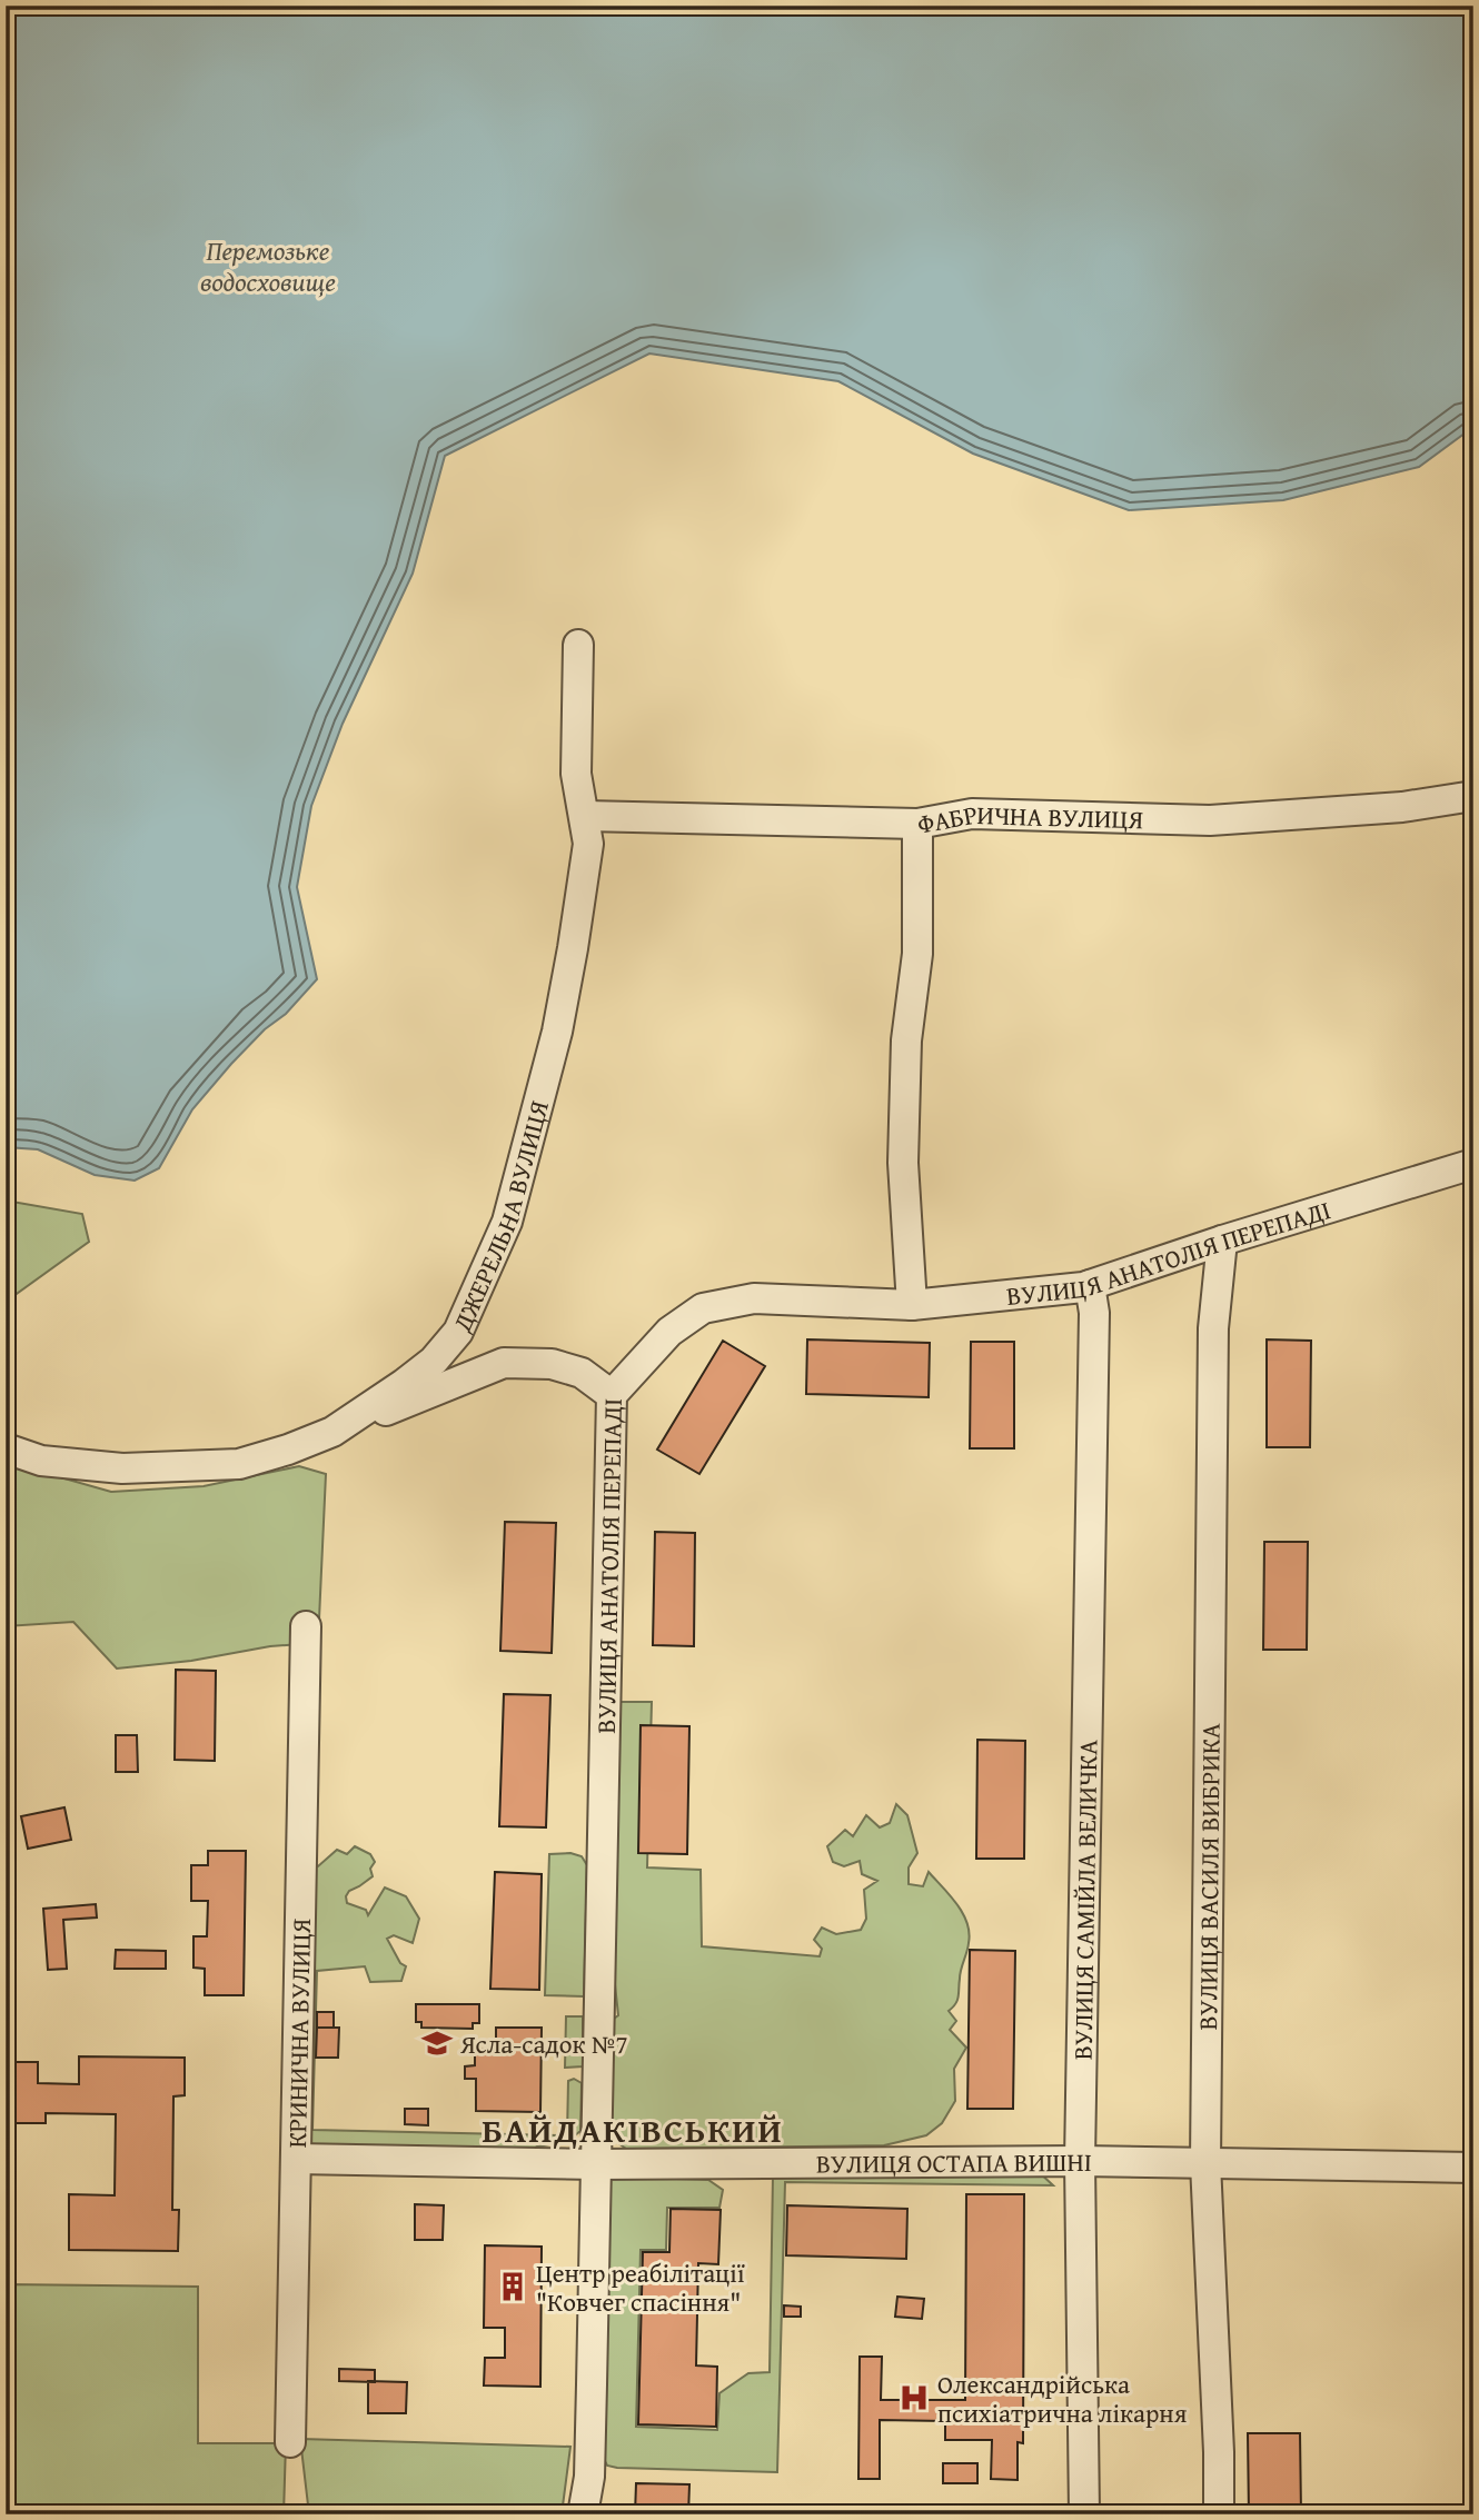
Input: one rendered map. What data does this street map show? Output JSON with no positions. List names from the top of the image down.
{
  "streets": {
    "street": [
      "ФАБРИЧНА ВУЛИЦЯ",
      "ДЖЕРЕЛЬНА ВУЛИЦЯ",
      "ВУЛИЦЯ АНАТОЛІЯ ПЕРЕПАДІ",
      "ВУЛИЦЯ ВАСИЛЯ ВИБРИКА",
      "ВУЛИЦЯ САМІЙЛА ВЕЛИЧКА",
      "КРИНИЧНА ВУЛИЦЯ",
      "ВУЛИЦЯ ОСТАПА ВИШНІ"
    ]
  },
  "crossings": [
    ["ФАБРИЧНА ВУЛИЦЯ", "ДЖЕРЕЛЬНА ВУЛИЦЯ"],
    ["ВУЛИЦЯ АНАТОЛІЯ ПЕРЕПАДІ", "ВУЛИЦЯ ВАСИЛЯ ВИБРИКА"],
    ["ВУЛИЦЯ АНАТОЛІЯ ПЕРЕПАДІ", "ВУЛИЦЯ САМІЙЛА ВЕЛИЧКА"],
    ["ВУЛИЦЯ АНАТОЛІЯ ПЕРЕПАДІ", "ВУЛИЦЯ ОСТАПА ВИШНІ"],
    ["ВУЛИЦЯ ВАСИЛЯ ВИБРИКА", "ВУЛИЦЯ ОСТАПА ВИШНІ"],
    ["ВУЛИЦЯ САМІЙЛА ВЕЛИЧКА", "ВУЛИЦЯ ОСТАПА ВИШНІ"],
    ["КРИНИЧНА ВУЛИЦЯ", "ВУЛИЦЯ ОСТАПА ВИШНІ"]
  ],
  "districts": ["БАЙДАКІВСЬКИЙ"],
  "water": ["Перемозьке водосховище"],
  "places": {
    "school or university": ["Ясла-садок №7"],
    "building": ["Центр реабілітації \"Ковчег спасіння\""],
    "hospital": ["Олександрійська психіатрична лікарня"]
  }
}
